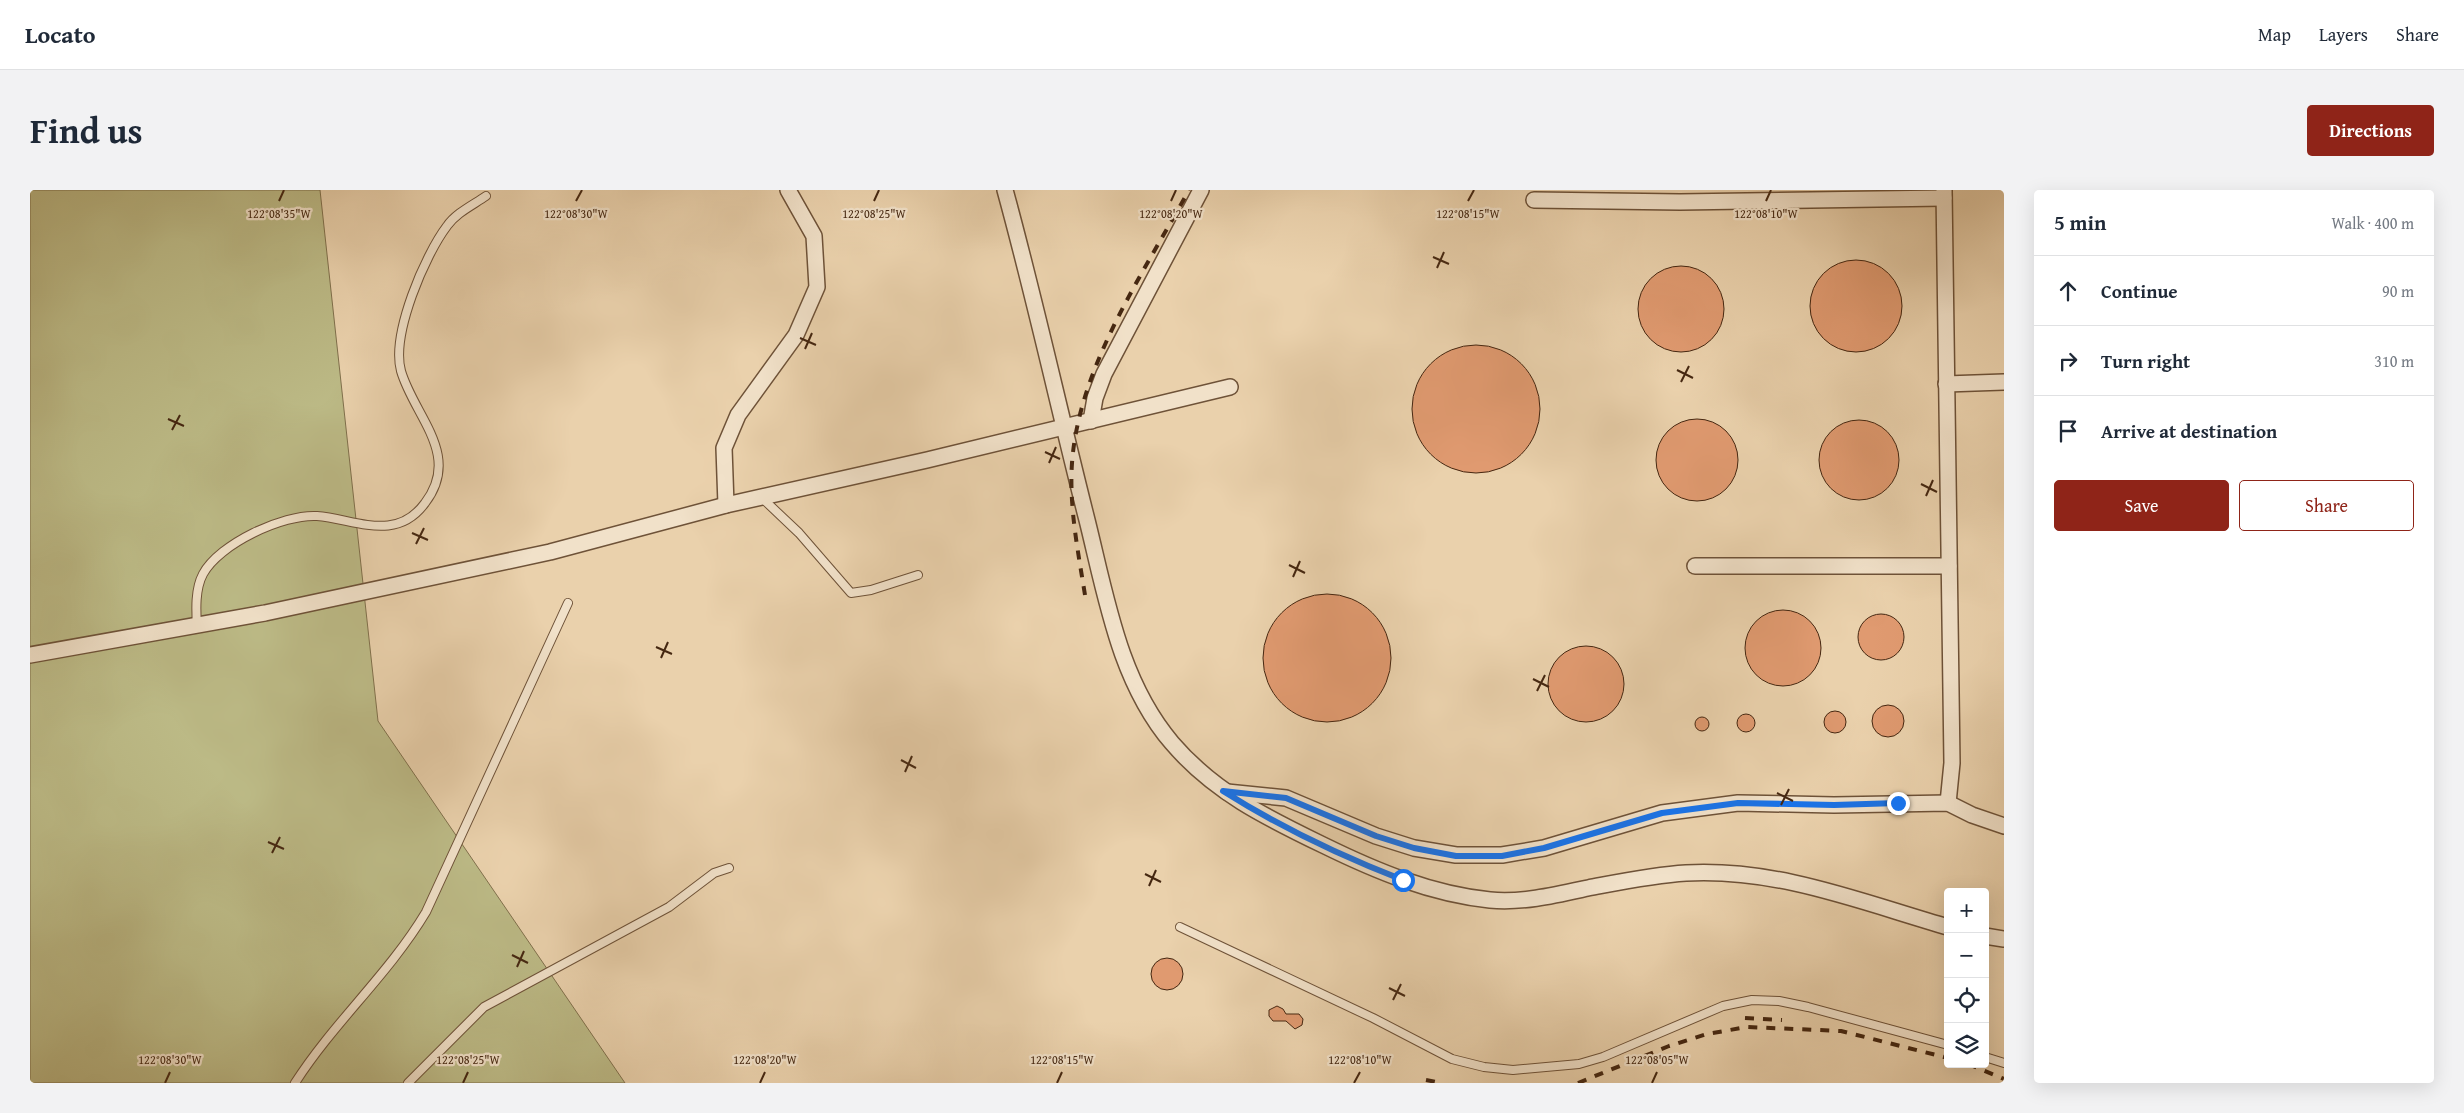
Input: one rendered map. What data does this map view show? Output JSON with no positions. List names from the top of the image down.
{
  "page": {
    "header": "Locato",
    "nav": ["Map", "Layers", "Share"],
    "title": "Find us",
    "buttons": [
      "Directions",
      ["Save", "Share"]
    ],
    "heading": ["5 min", "Walk · 400 m"],
    "list": [
      ["Continue", "90 m"],
      ["Turn right", "310 m"],
      "Arrive at destination"
    ],
    "map_buttons": ["+", "−"]
  },
  "coordinates": [
    "122°08'35\"W",
    "122°08'30\"W",
    "122°08'25\"W",
    "122°08'20\"W",
    "122°08'15\"W",
    "122°08'10\"W",
    "122°08'05\"W"
  ]
}
